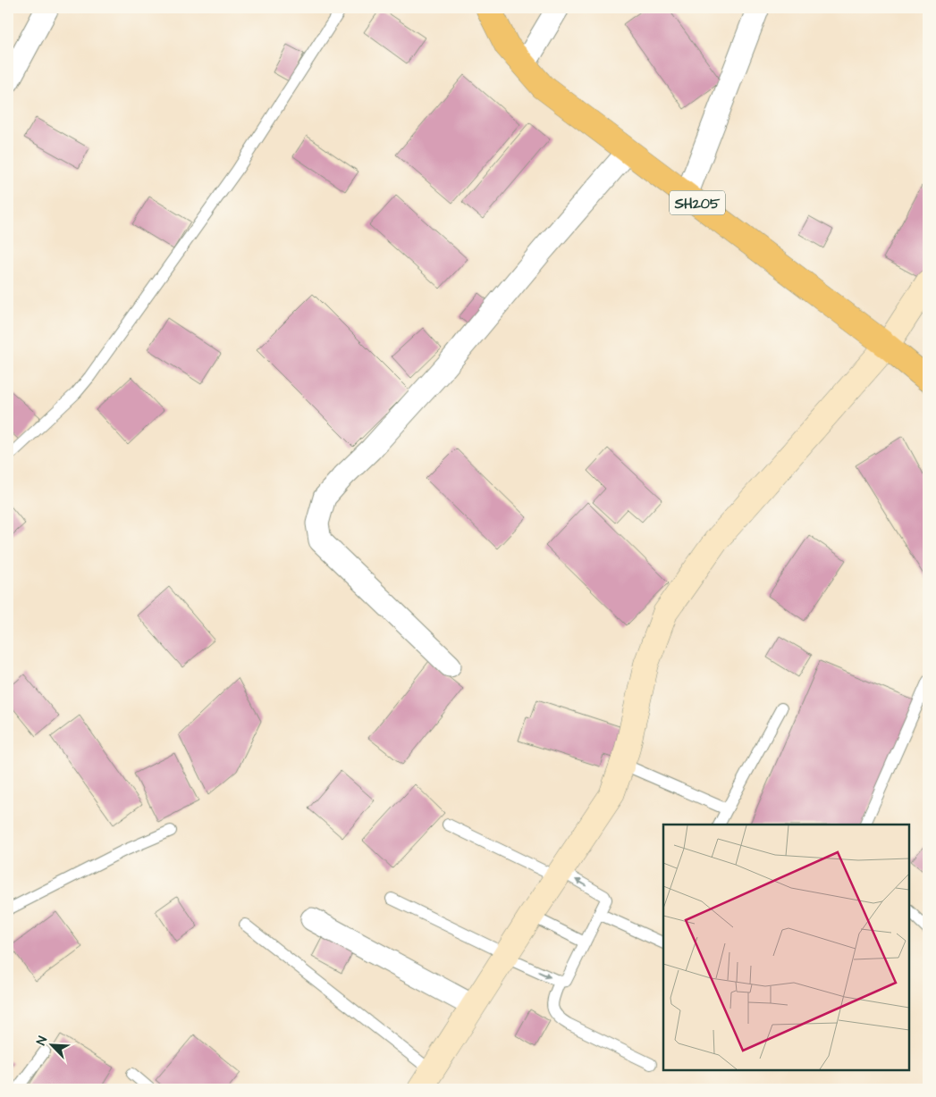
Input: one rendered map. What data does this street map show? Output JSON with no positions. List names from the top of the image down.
{
  "streets": {
    "main road": ["SH205"]
  },
  "north": "top left"
}
